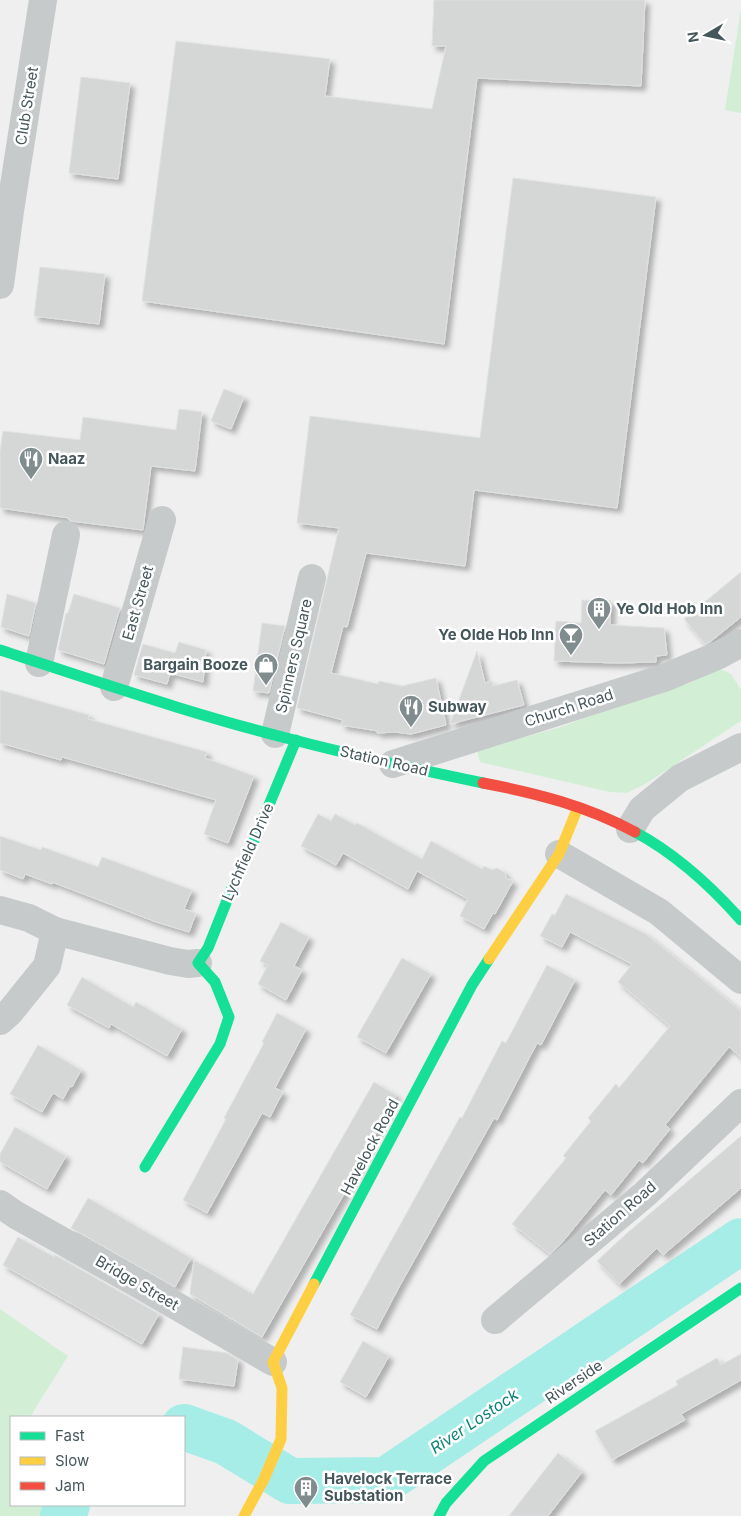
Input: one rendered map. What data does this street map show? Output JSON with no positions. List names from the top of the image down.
{
  "streets": {
    "street": [
      "Club Street",
      "East Street",
      "Spinners Square",
      "Church Road",
      "Station Road",
      "Lychfield Drive",
      "Havelock Road",
      "Bridge Street",
      "Riverside"
    ]
  },
  "crossings": [
    ["East Street", "Station Road"],
    ["Spinners Square", "Station Road"],
    ["Spinners Square", "Lychfield Drive"],
    ["Church Road", "Station Road"],
    ["Station Road", "Lychfield Drive"],
    ["Station Road", "Havelock Road"],
    ["Havelock Road", "Bridge Street"]
  ],
  "water": ["River Lostock"],
  "places": {
    "restaurant": ["Naaz", "Subway"],
    "building": ["Ye Old Hob Inn", "Havelock Terrace Substation"],
    "bar": ["Ye Olde Hob Inn"],
    "shop": ["Bargain Booze"]
  },
  "legend": ["Fast", "Slow", "Jam"],
  "north": "left"
}
